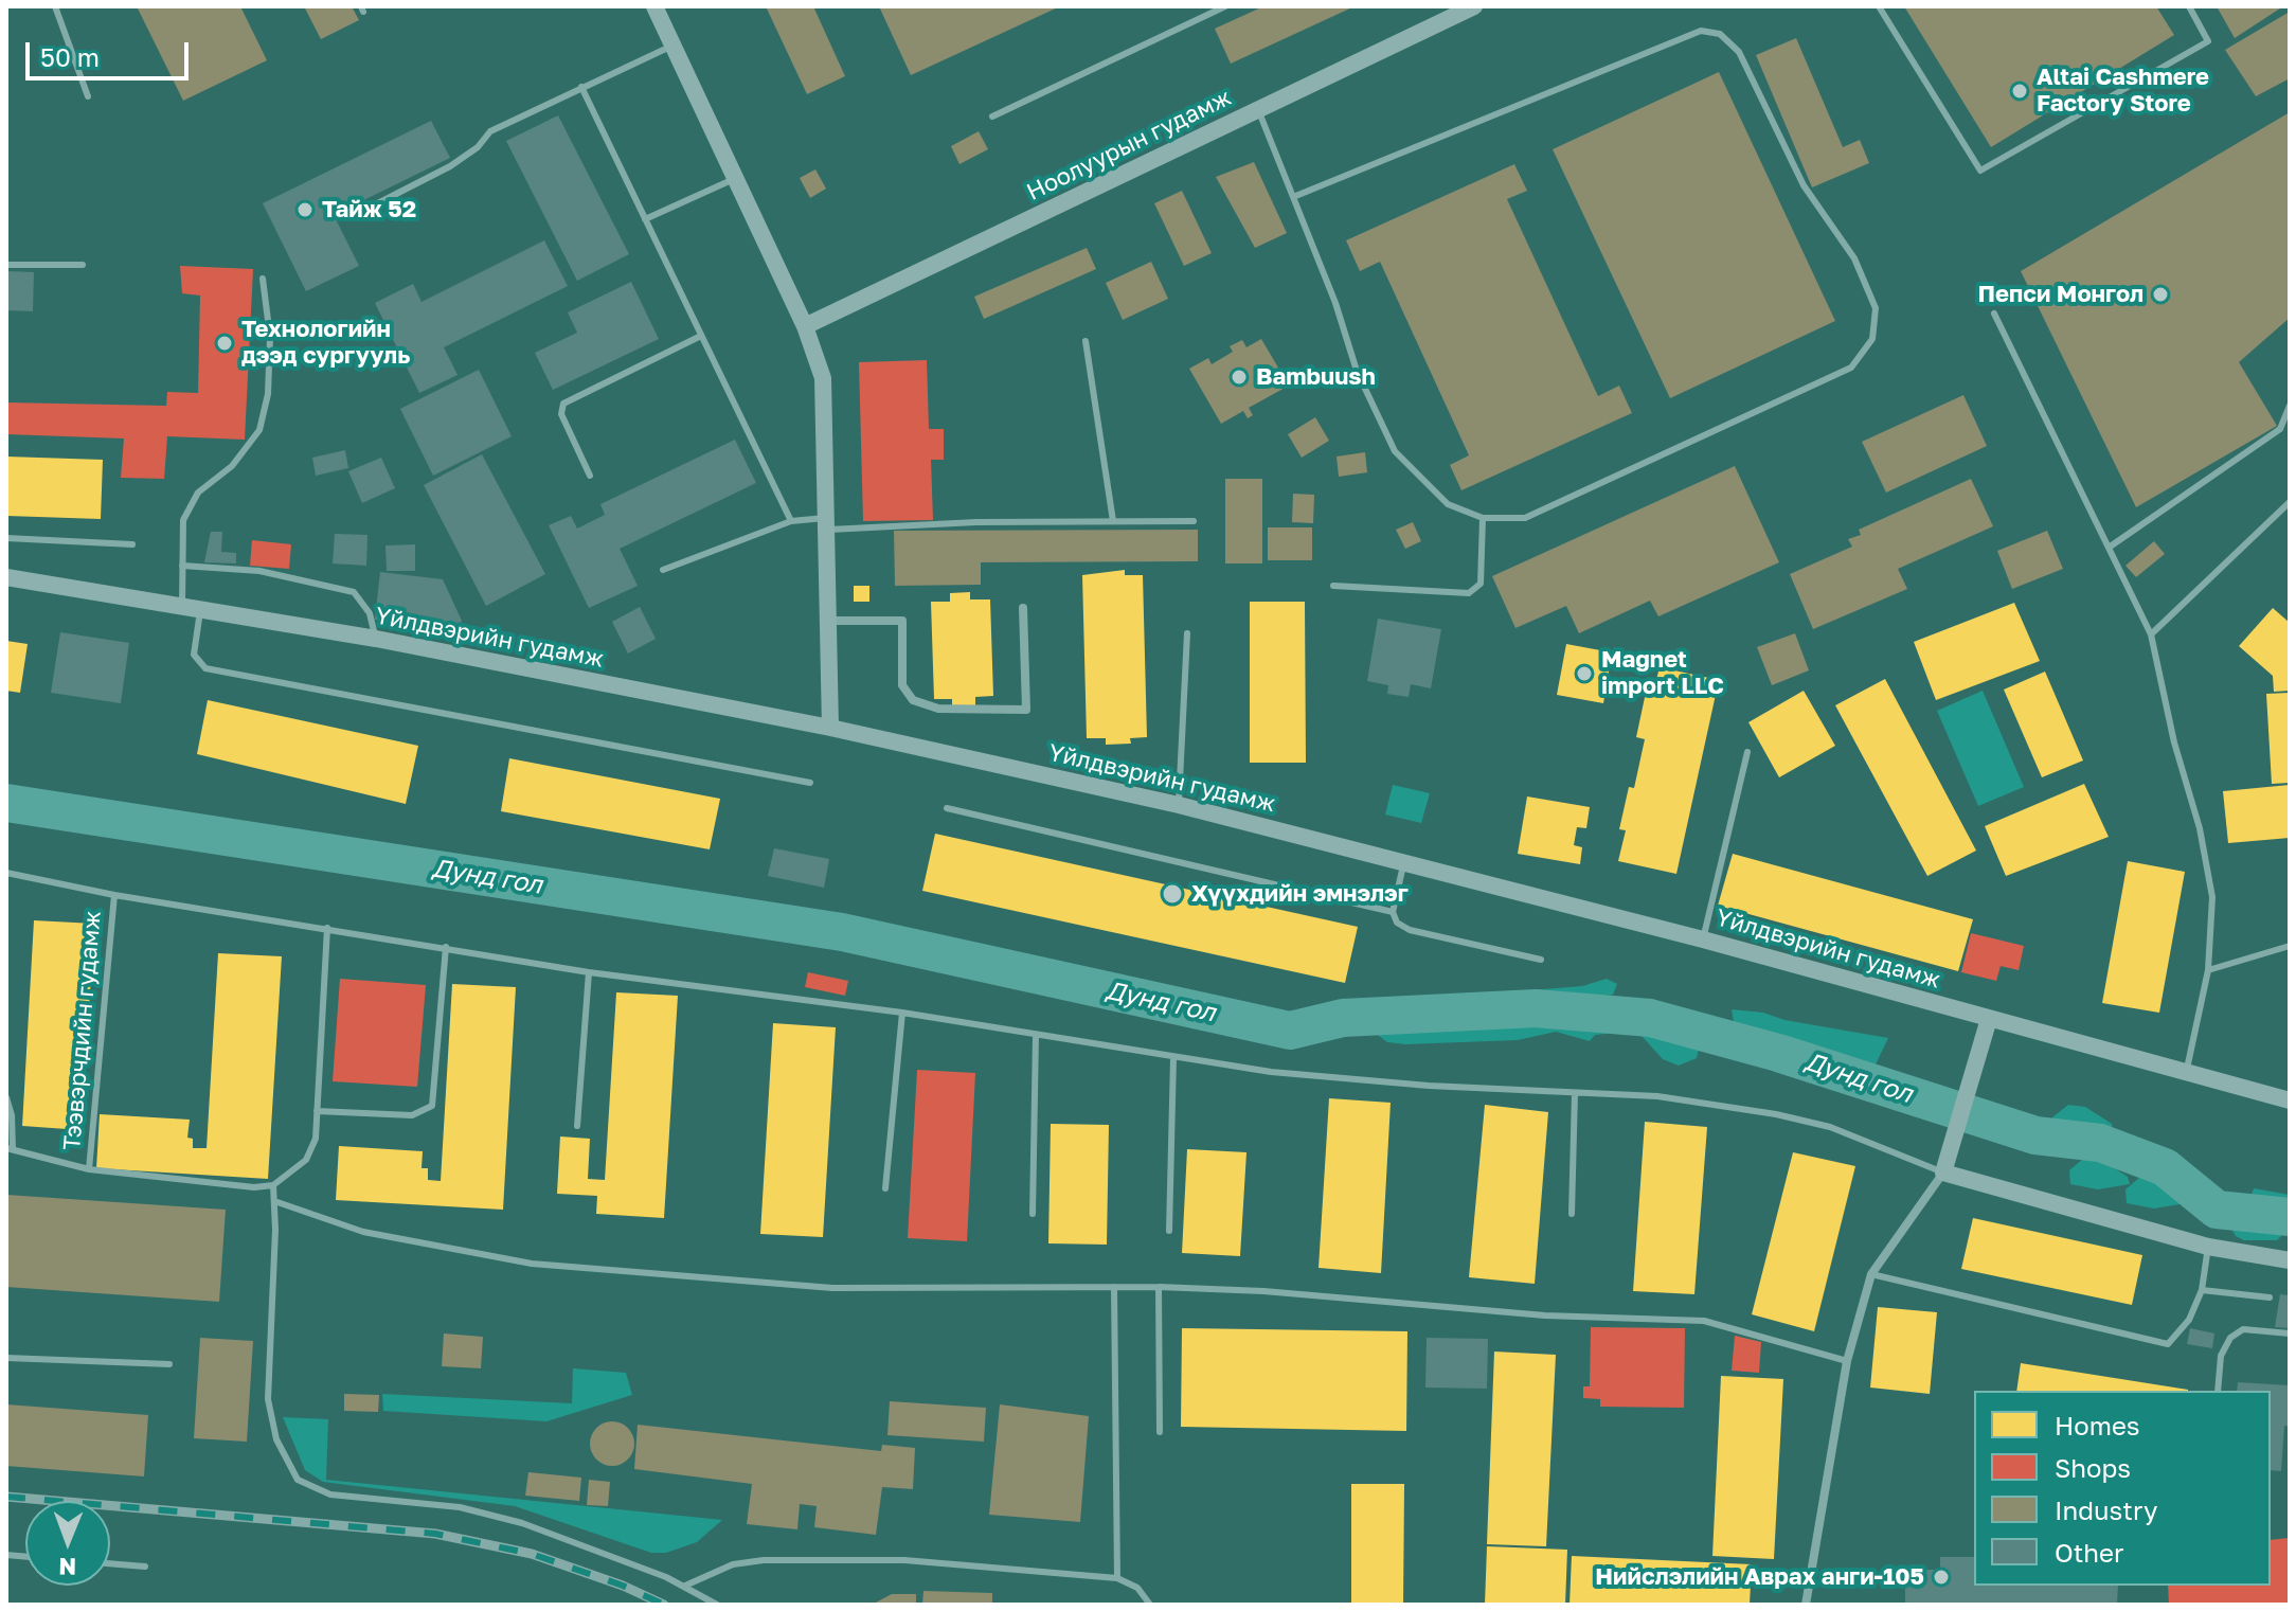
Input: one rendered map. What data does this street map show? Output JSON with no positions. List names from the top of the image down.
{
  "streets": {
    "main road": ["Ноолуурын гудамж", "Yйлдвэрийн гудамж"],
    "lane": ["Тээвэрчдийн гудамж"]
  },
  "water": ["Дунд гол"],
  "places": [
    "Altai Cashmere Factory Store",
    "Тайж 52",
    "Пепси Монгол",
    "Технологийн дээд сургууль",
    "Bambuush",
    "Magnet import LLC",
    "Хүүхдийн эмнэлэг",
    "Нийслэлийн Аврах анги-105"
  ],
  "legend": [
    "Homes",
    "Shops",
    "Industry",
    "Other"
  ],
  "scale_bar": "50 m",
  "north": "bottom"
}
